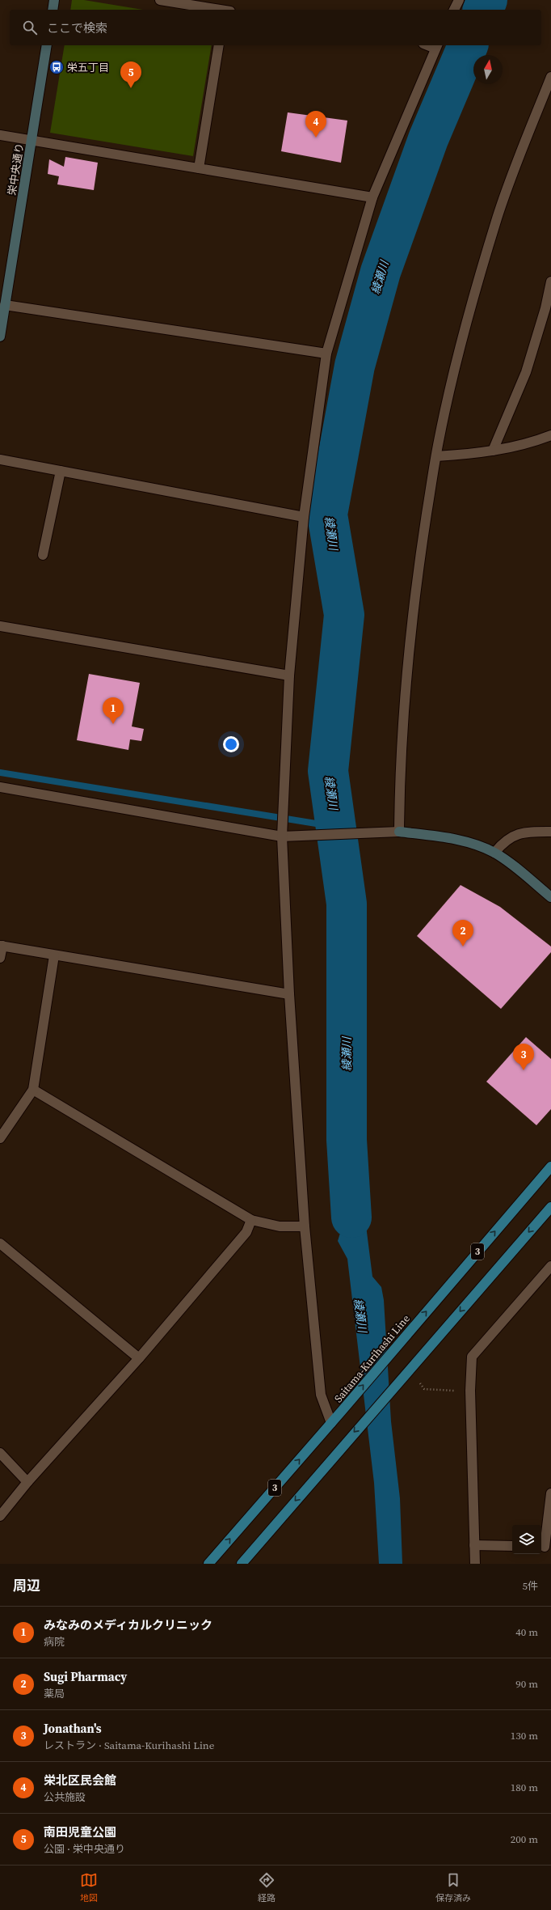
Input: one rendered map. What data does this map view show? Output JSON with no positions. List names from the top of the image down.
{
  "streets": {
    "main road": ["3", "Saitama-Kurihashi Line"],
    "street": ["栄中央通り"]
  },
  "water": ["綾瀬川"],
  "places": {
    "bus stop": ["栄五丁目"]
  },
  "north": "top",
  "page": {
    "search": "ここで検索",
    "pins": [
      "5",
      "4",
      "1",
      "2",
      "3"
    ],
    "heading": ["周辺", "5件"],
    "list": [
      {
        "mark": "1",
        "name": "みなみのメディカルクリニック",
        "note": "病院",
        "value": "40 m"
      },
      {
        "mark": "2",
        "name": "Sugi Pharmacy",
        "note": "薬局",
        "value": "90 m"
      },
      {
        "mark": "3",
        "name": "Jonathan's",
        "note": "レストラン · Saitama-Kurihashi Line",
        "value": "130 m"
      },
      {
        "mark": "4",
        "name": "栄北区民会館",
        "note": "公共施設",
        "value": "180 m"
      },
      {
        "mark": "5",
        "name": "南田児童公園",
        "note": "公園 · 栄中央通り",
        "value": "200 m"
      }
    ],
    "nav": ["地図", "経路", "保存済み"]
  }
}
